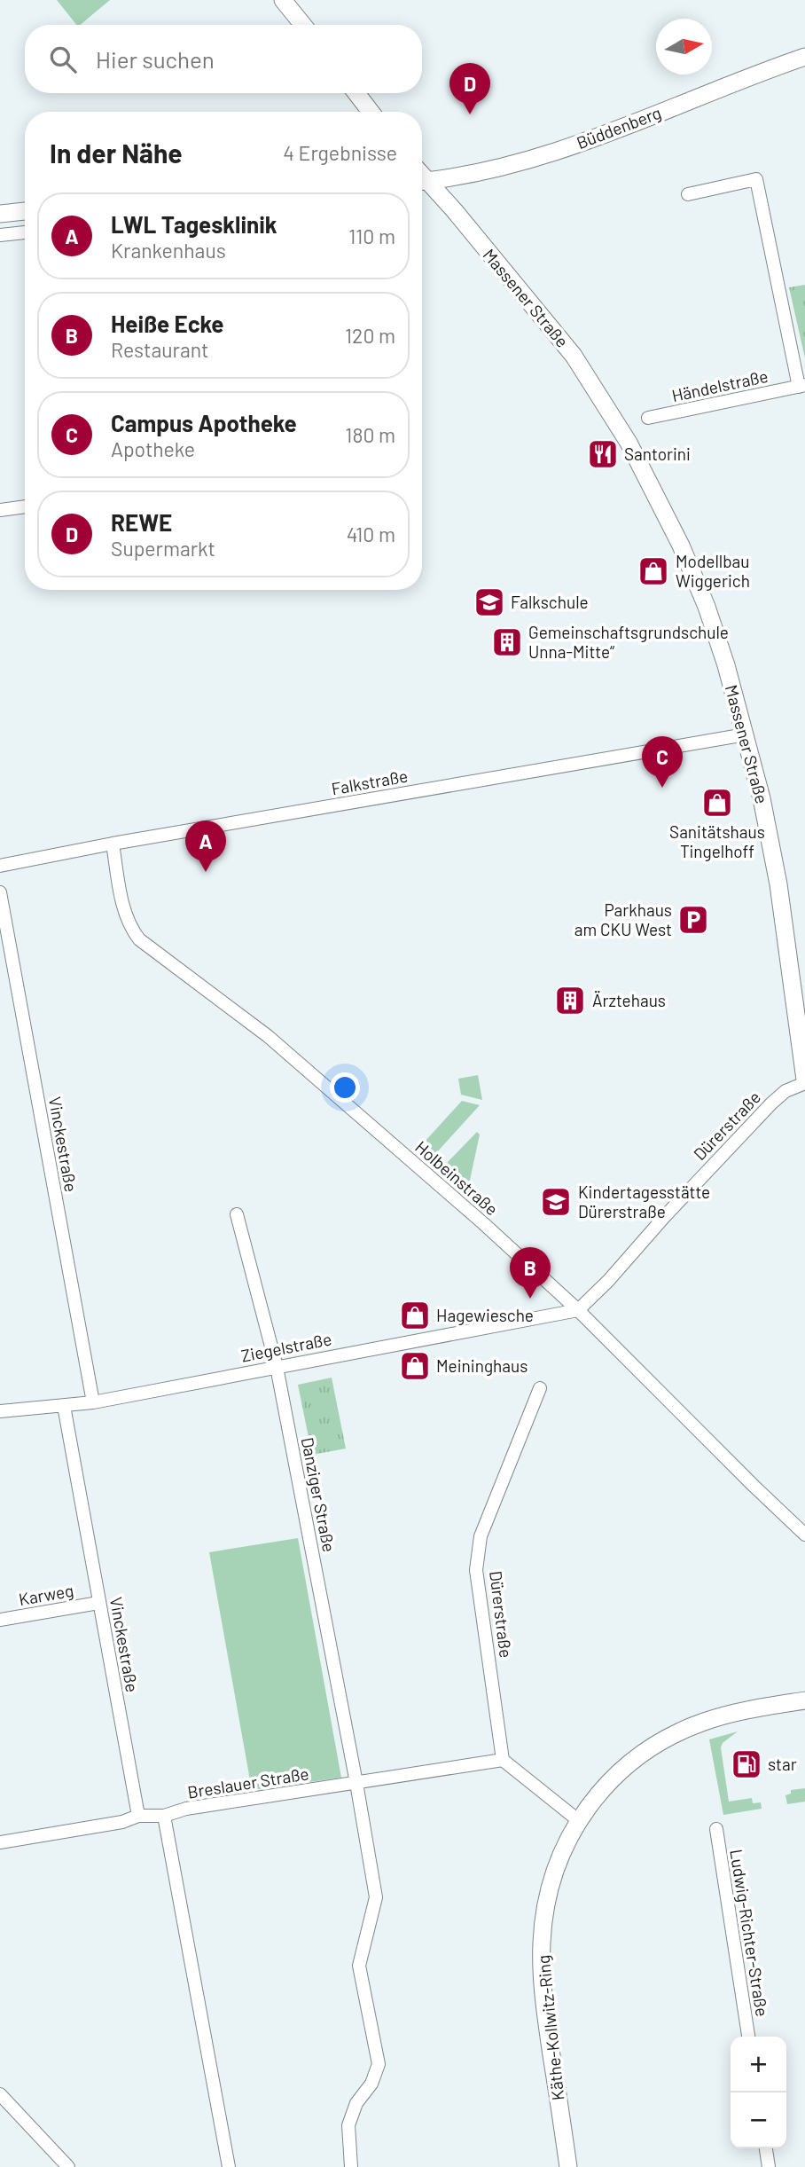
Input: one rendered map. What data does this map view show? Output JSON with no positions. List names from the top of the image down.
{
  "streets": {
    "main road": ["Büddenberg", "Massener Straße", "Käthe-Kollwitz-Ring"],
    "street": [
      "Händelstraße",
      "Falkstraße",
      "Dürerstraße",
      "Vinckestraße",
      "Holbeinstraße",
      "Ziegelstraße",
      "Danziger Straße",
      "Karweg",
      "Breslauer Straße",
      "Ludwig-Richter-Straße"
    ]
  },
  "crossings": [
    ["Massener Straße", "Falkstraße"],
    ["Massener Straße", "Dürerstraße"],
    ["Falkstraße", "Holbeinstraße"],
    ["Dürerstraße", "Holbeinstraße"],
    ["Dürerstraße", "Ziegelstraße"],
    ["Dürerstraße", "Breslauer Straße"],
    ["Vinckestraße", "Ziegelstraße"],
    ["Vinckestraße", "Karweg"],
    ["Vinckestraße", "Breslauer Straße"],
    ["Holbeinstraße", "Ziegelstraße"],
    ["Ziegelstraße", "Danziger Straße"],
    ["Danziger Straße", "Breslauer Straße"]
  ],
  "places": {
    "restaurant": ["Santorini"],
    "shop": [
      "Modellbau Wiggerich",
      "Sanitätshaus Tingelhoff",
      "Hagewiesche",
      "Meininghaus"
    ],
    "school or university": ["Falkschule", "Kindertagesstätte Dürerstraße"],
    "building": ["Gemeinschaftsgrundschule Unna-Mitte“", "Ärztehaus"],
    "parking": ["Parkhaus am CKU West"],
    "fuel station": ["star"]
  },
  "north": "right",
  "page": {
    "search": "Hier suchen",
    "pins": [
      "D",
      "C",
      "A",
      "B"
    ],
    "heading": ["In der Nähe", "4 Ergebnisse"],
    "list": [
      {
        "mark": "A",
        "name": "LWL Tagesklinik",
        "note": "Krankenhaus",
        "value": "110 m"
      },
      {
        "mark": "B",
        "name": "Heiße Ecke",
        "note": "Restaurant",
        "value": "120 m"
      },
      {
        "mark": "C",
        "name": "Campus Apotheke",
        "note": "Apotheke",
        "value": "180 m"
      },
      {
        "mark": "D",
        "name": "REWE",
        "note": "Supermarkt",
        "value": "410 m"
      }
    ],
    "map_buttons": ["+", "−"]
  }
}
